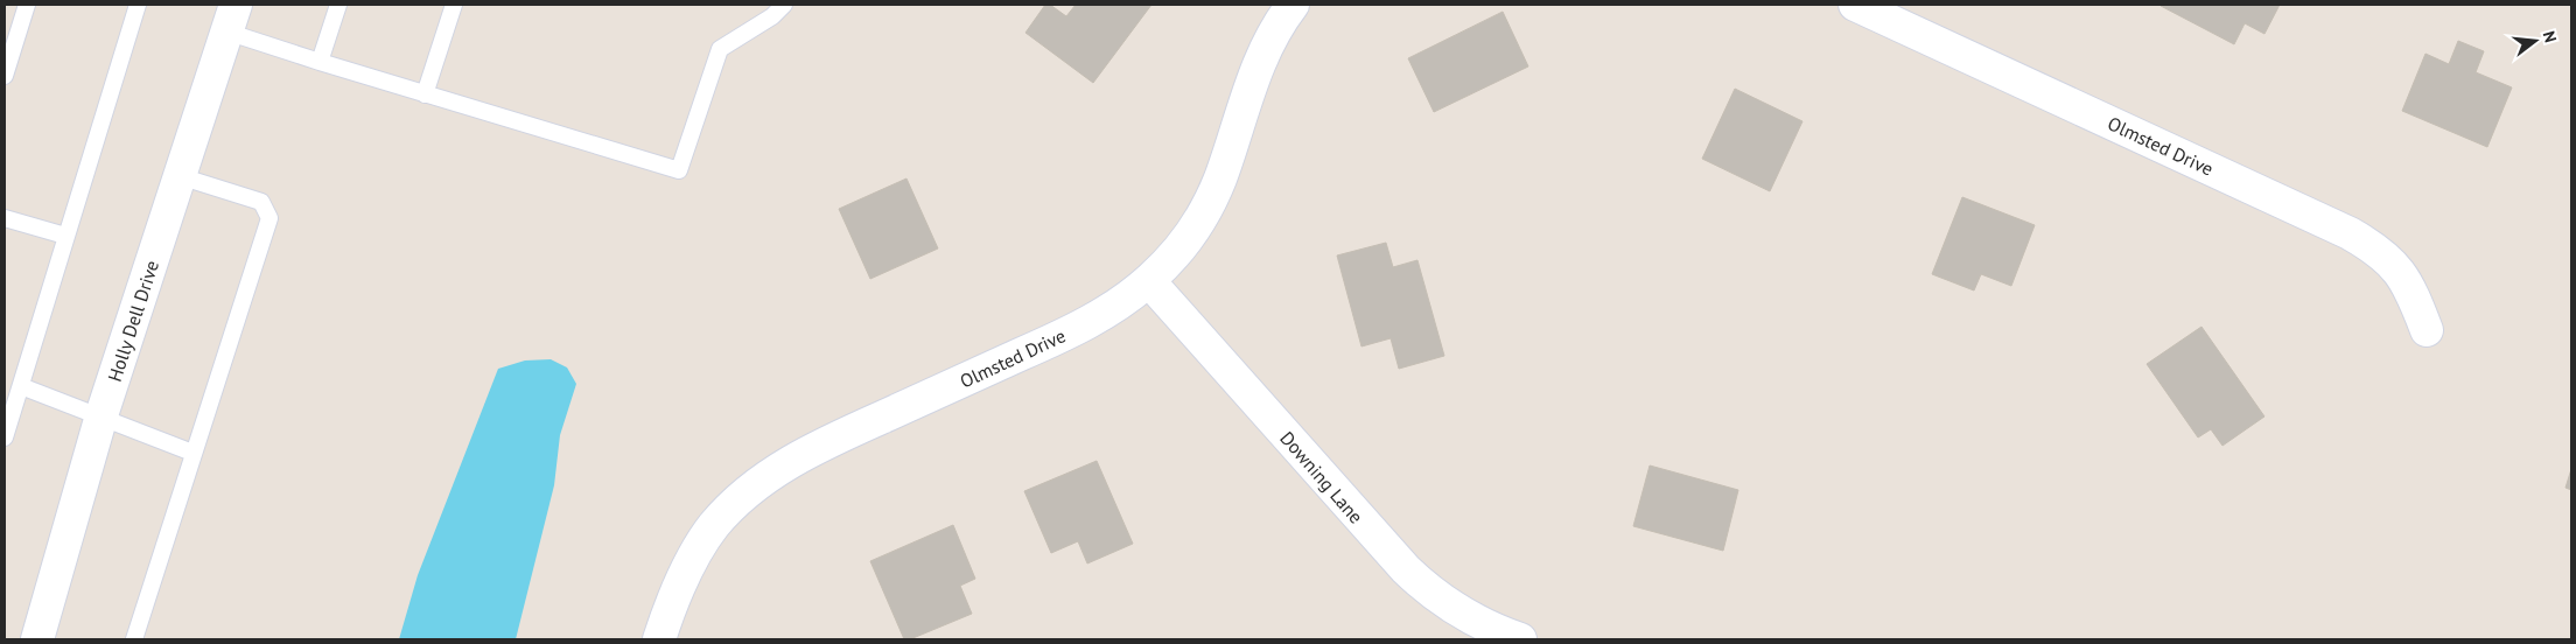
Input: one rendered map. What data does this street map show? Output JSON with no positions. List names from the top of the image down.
{
  "streets": {
    "street": ["Olmsted Drive", "Holly Dell Drive", "Downing Lane"]
  },
  "crossings": [
    ["Olmsted Drive", "Downing Lane"]
  ],
  "north": "right"
}
